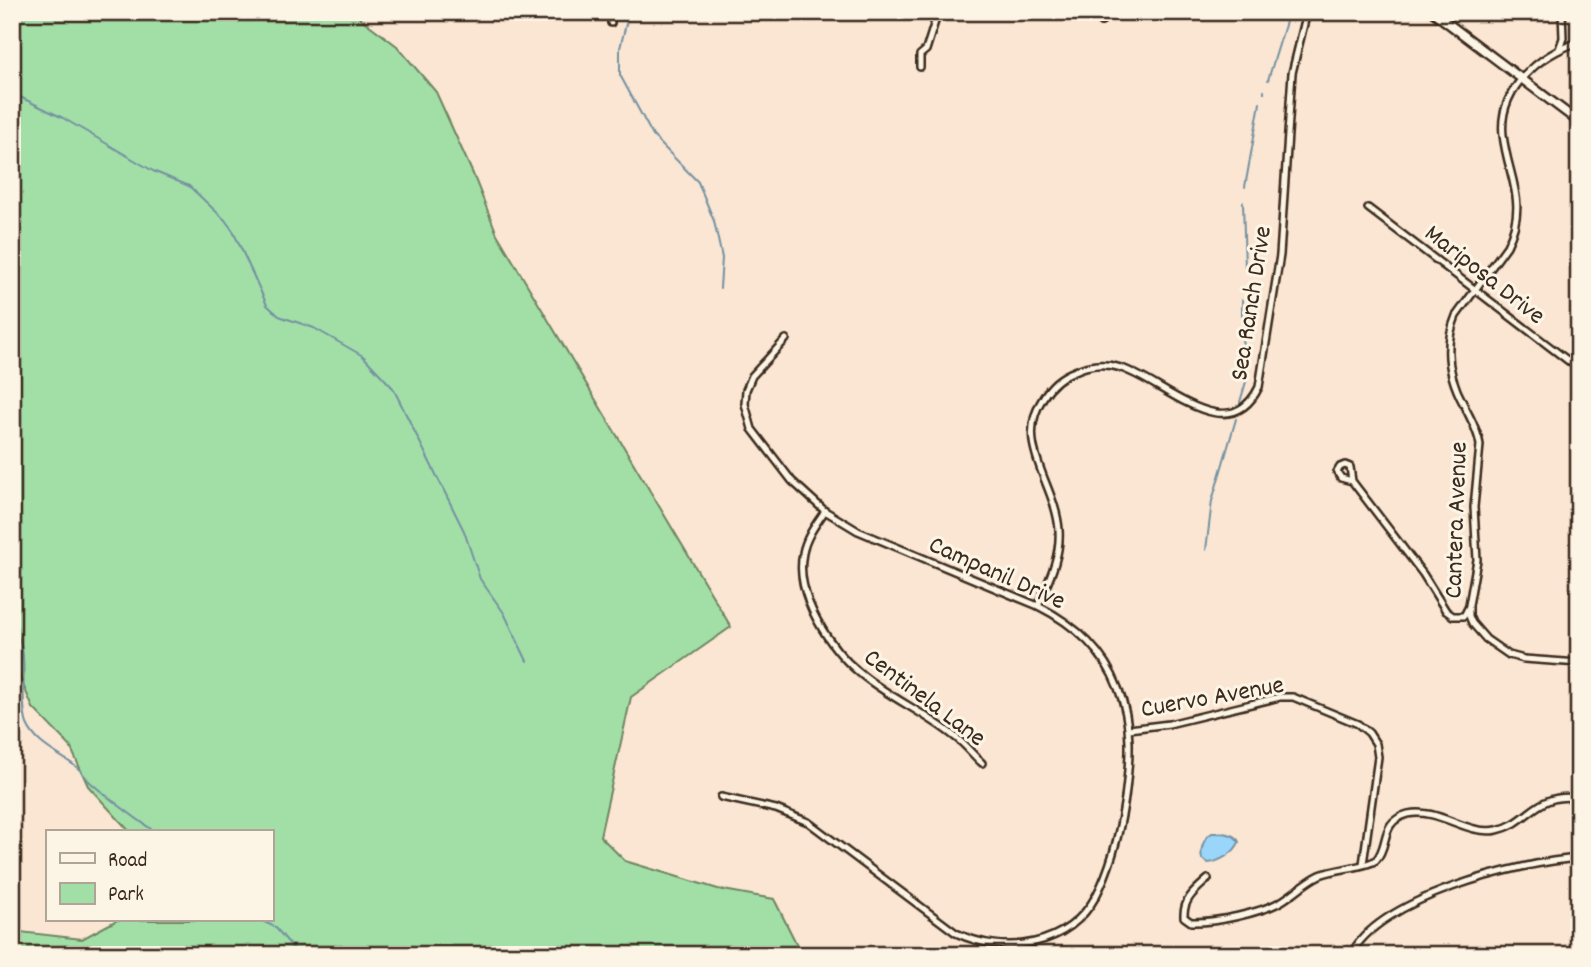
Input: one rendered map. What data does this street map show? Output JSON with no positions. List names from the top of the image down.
{
  "streets": {
    "street": [
      "Mariposa Drive",
      "Sea Ranch Drive",
      "Cantera Avenue",
      "Campanil Drive",
      "Cuervo Avenue",
      "Centinela Lane"
    ]
  },
  "crossings": [
    ["Mariposa Drive", "Cantera Avenue"],
    ["Sea Ranch Drive", "Campanil Drive"],
    ["Campanil Drive", "Cuervo Avenue"],
    ["Campanil Drive", "Centinela Lane"]
  ],
  "legend": ["Road", "Park"]
}
